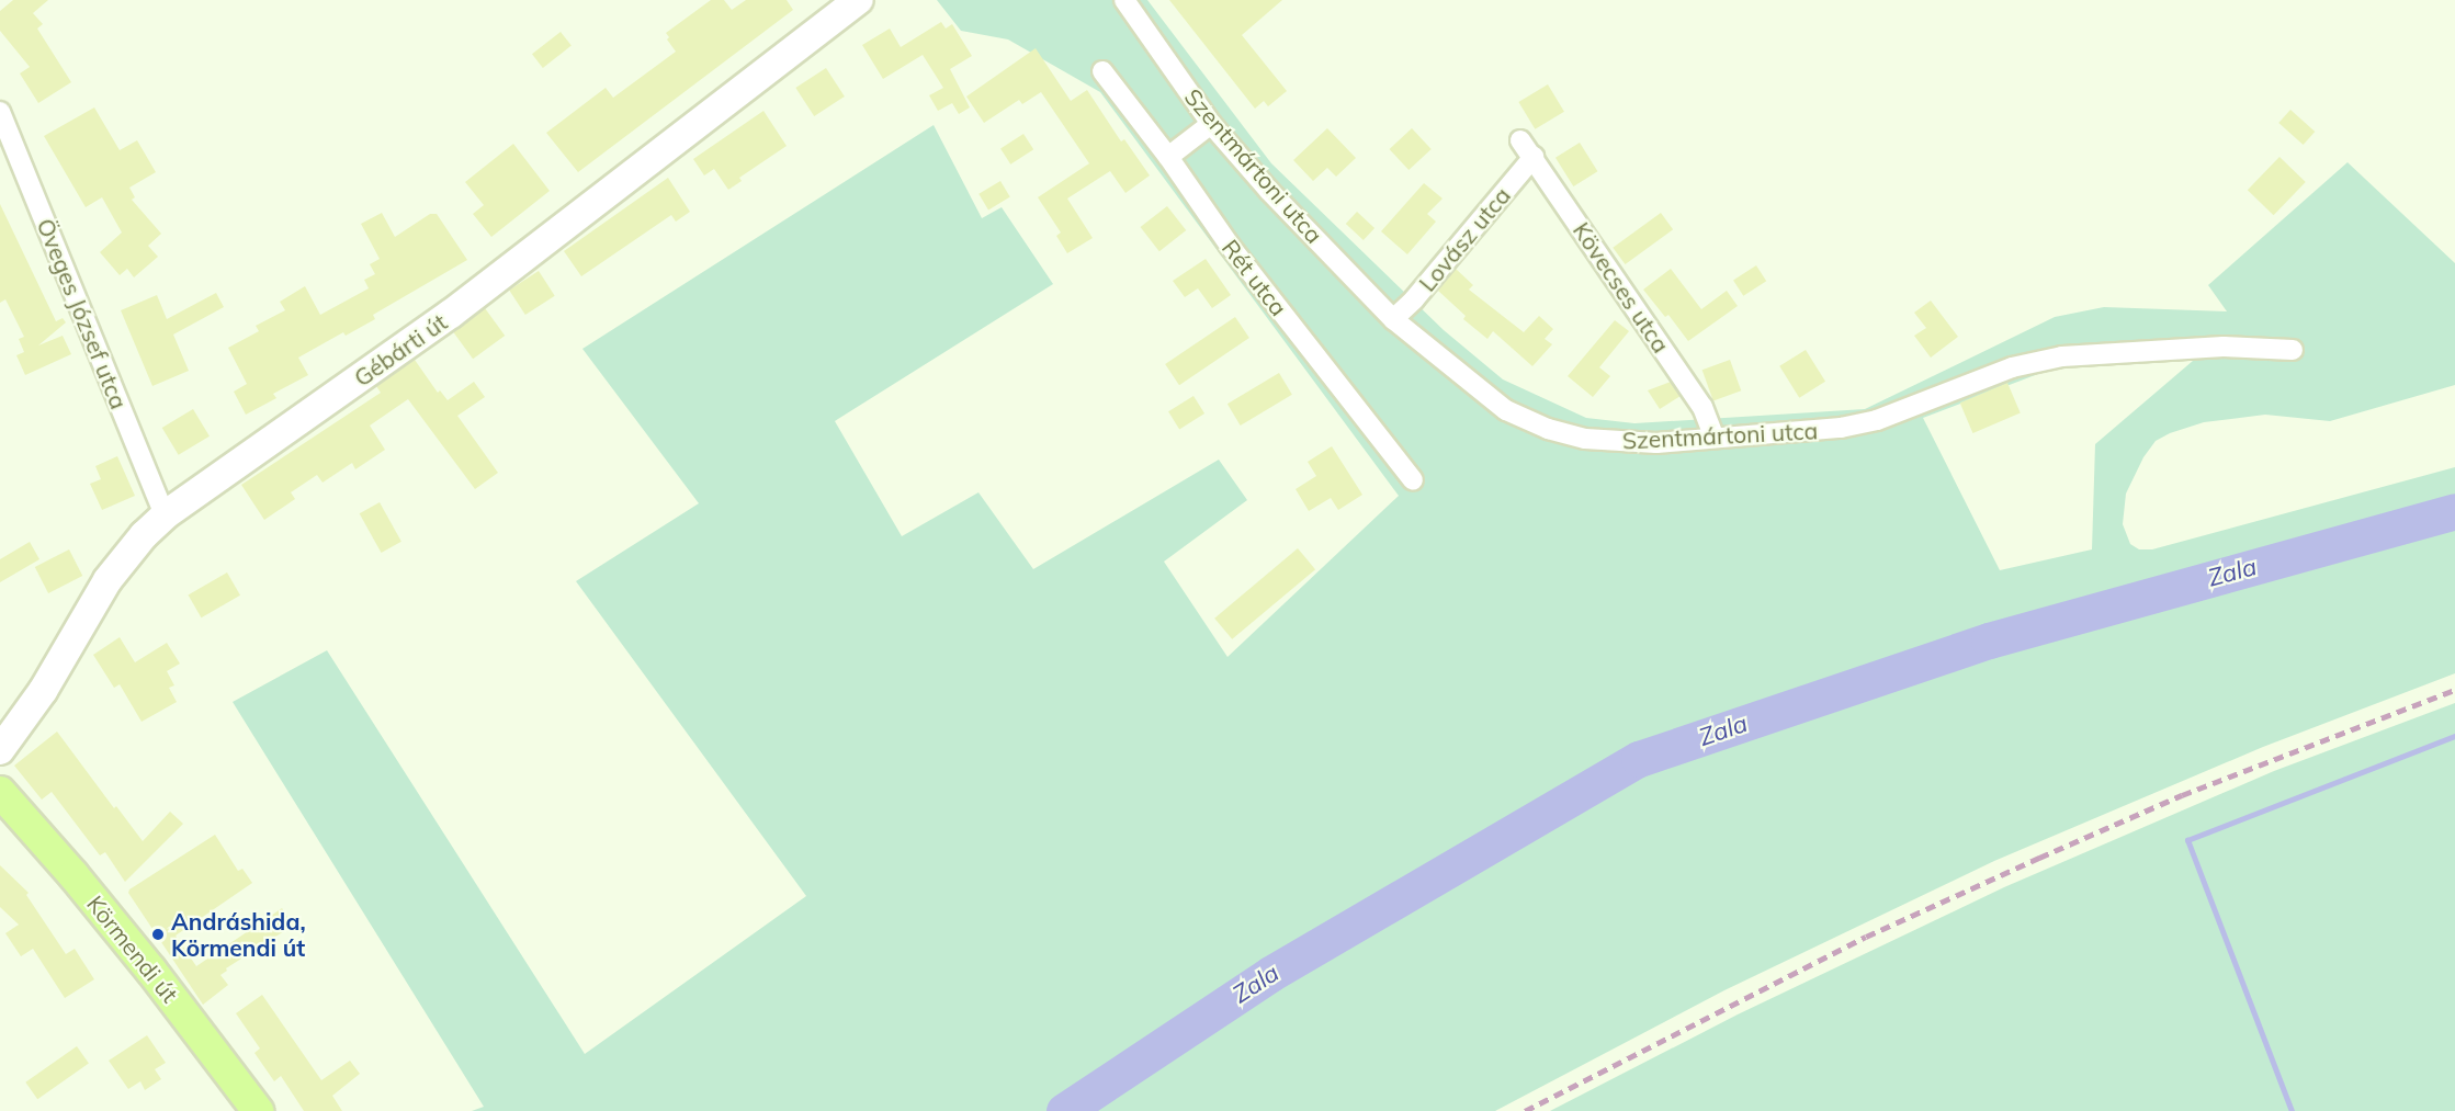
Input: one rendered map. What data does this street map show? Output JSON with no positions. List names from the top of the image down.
{
  "streets": {
    "main road": ["Gébárti út", "Körmendi út"],
    "street": [
      "Szentmártoni utca",
      "Lovász utca",
      "Rét utca",
      "Kövecses utca",
      "Öveges József utca"
    ]
  },
  "crossings": [
    ["Szentmártoni utca", "Lovász utca"],
    ["Szentmártoni utca", "Kövecses utca"],
    ["Lovász utca", "Kövecses utca"],
    ["Öveges József utca", "Gébárti út"]
  ],
  "water": ["Zala"],
  "places": ["Andráshida, Körmendi út"]
}
